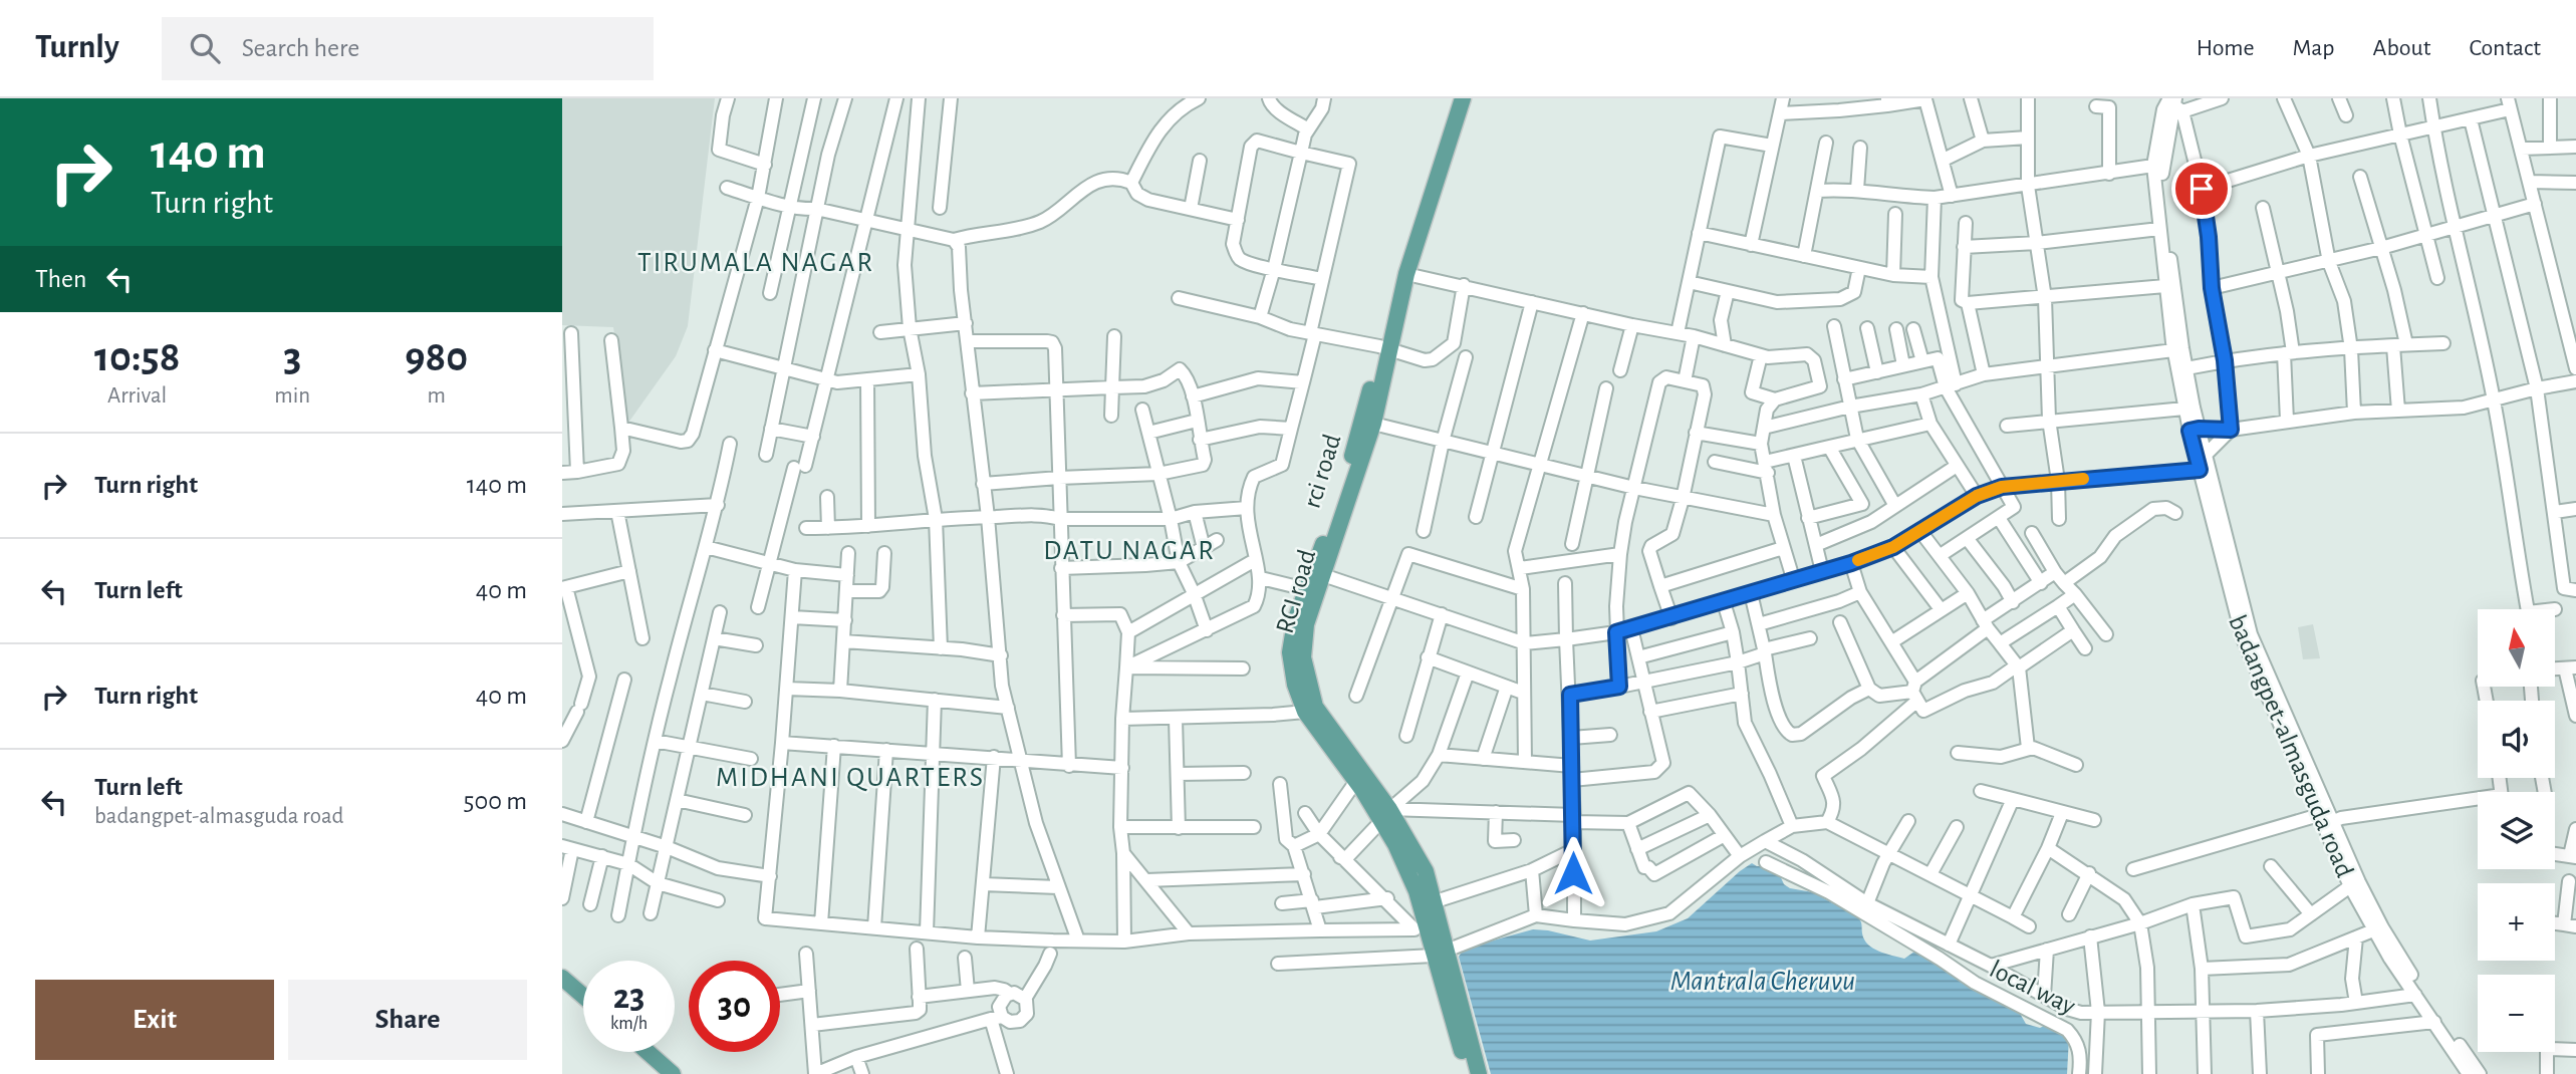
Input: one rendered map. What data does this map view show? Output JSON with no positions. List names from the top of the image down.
{
  "streets": {
    "main road": ["rci road", "RCI road"],
    "street": ["badangpet-almasguda road", "local way"]
  },
  "crossings": [
    ["rci road", "RCI road"],
    ["badangpet-almasguda road", "local way"]
  ],
  "districts": ["TIRUMALA NAGAR", "DATU NAGAR", "MIDHANI QUARTERS"],
  "water": ["Mantrala Cheruvu"],
  "north": "top",
  "page": {
    "header": "Turnly",
    "search": "Search here",
    "nav": [
      "Home",
      "Map",
      "About",
      "Contact"
    ],
    "turn": ["140 m", "Turn right"],
    "then": "Then",
    "eta": [
      "10:58",
      "Arrival",
      "3",
      "min",
      "980",
      "m"
    ],
    "list": [
      {
        "name": "Turn right",
        "value": "140 m"
      },
      {
        "name": "Turn left",
        "value": "40 m"
      },
      {
        "name": "Turn right",
        "value": "40 m"
      },
      {
        "name": "Turn left",
        "note": "badangpet-almasguda road",
        "value": "500 m"
      }
    ],
    "map_buttons": ["+", "−"],
    "speed": "23 km/h",
    "limit": "30",
    "buttons": ["Exit", "Share"]
  }
}
